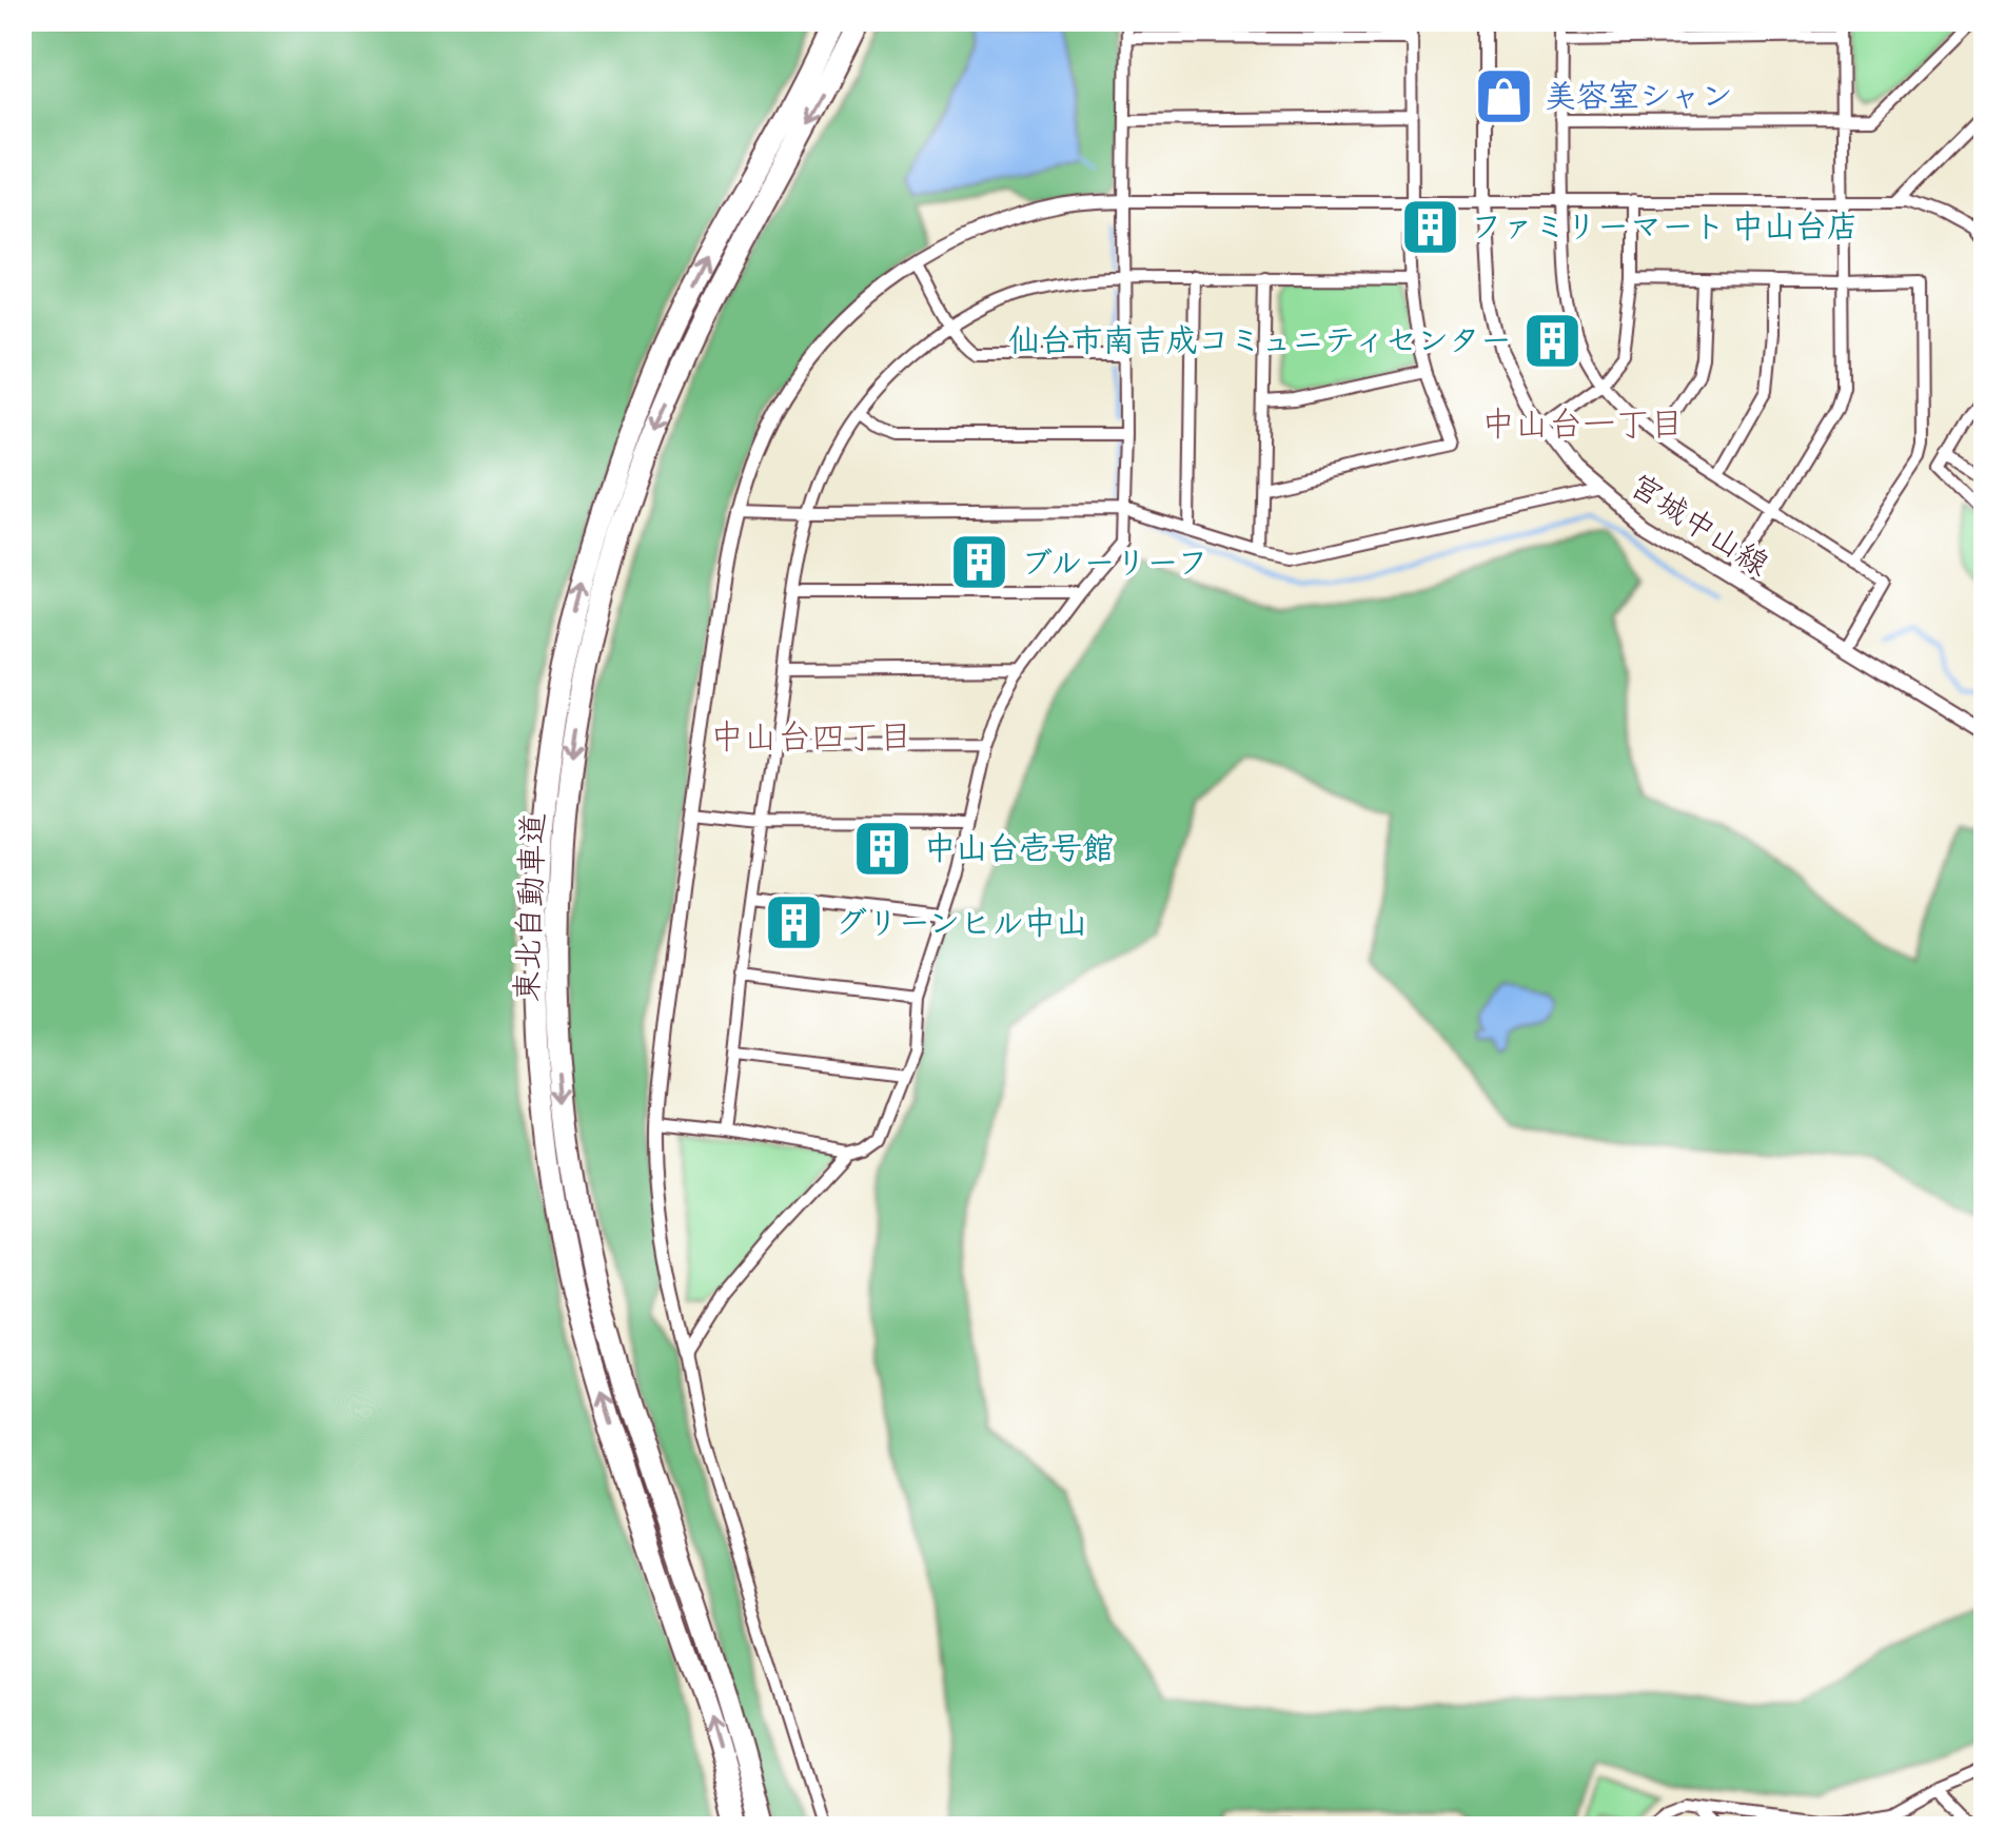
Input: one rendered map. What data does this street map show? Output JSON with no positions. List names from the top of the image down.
{
  "streets": {
    "highway": ["東北自動車道"],
    "street": ["宮城中山線"]
  },
  "districts": ["中山台一丁目", "中山台四丁目"],
  "places": {
    "shop": ["美容室シャン"],
    "building": [
      "ファミリーマート 中山台店",
      "仙台市南吉成コミュニティセンター",
      "ブルーリーフ",
      "中山台壱号館",
      "グリーンヒル中山"
    ]
  }
}
